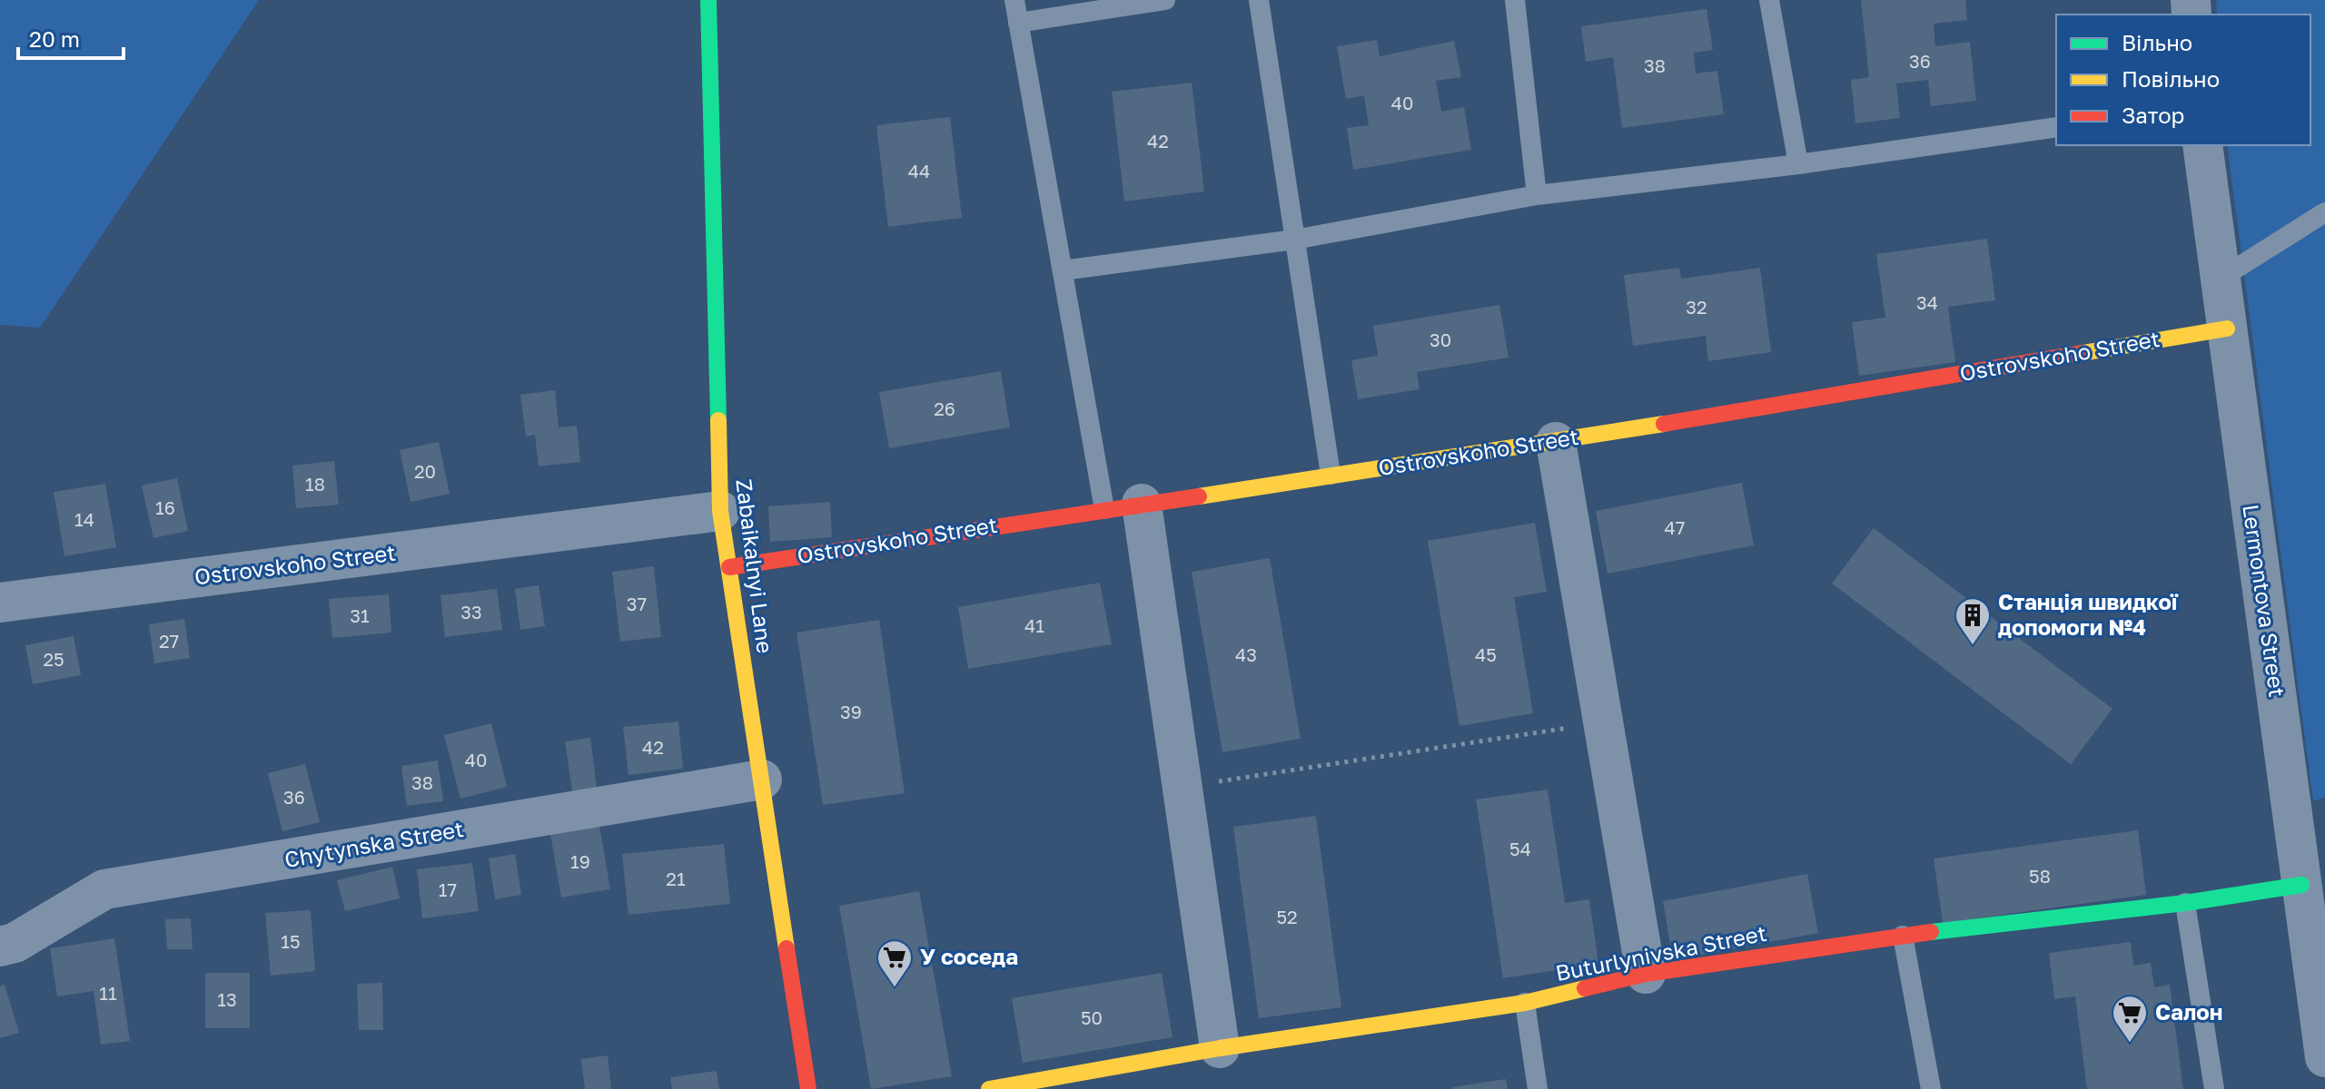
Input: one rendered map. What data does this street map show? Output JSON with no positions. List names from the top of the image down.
{
  "streets": {
    "street": [
      "Ostrovskoho Street",
      "Zabaikalnyi Lane",
      "Lermontova Street",
      "Chytynska Street",
      "Buturlynivska Street"
    ]
  },
  "crossings": [
    ["Ostrovskoho Street", "Zabaikalnyi Lane"],
    ["Ostrovskoho Street", "Lermontova Street"],
    ["Zabaikalnyi Lane", "Chytynska Street"],
    ["Lermontova Street", "Buturlynivska Street"]
  ],
  "places": {
    "building": ["Станція швидкої допомоги №4"],
    "supermarket": ["У соседа", "Салон"]
  },
  "house_numbers": [
    "36",
    "38",
    "40",
    "42",
    "44",
    "34",
    "32",
    "30",
    "26",
    "20",
    "18",
    "16",
    "14",
    "47",
    "37",
    "33",
    "31",
    "41",
    "27",
    "43",
    "45",
    "25",
    "39",
    "42",
    "40",
    "38",
    "36",
    "54",
    "19",
    "58",
    "21",
    "17",
    "52",
    "15",
    "11",
    "13",
    "50"
  ],
  "legend": ["Вільно", "Повільно", "Затор"],
  "scale_bar": "20 m"
}
